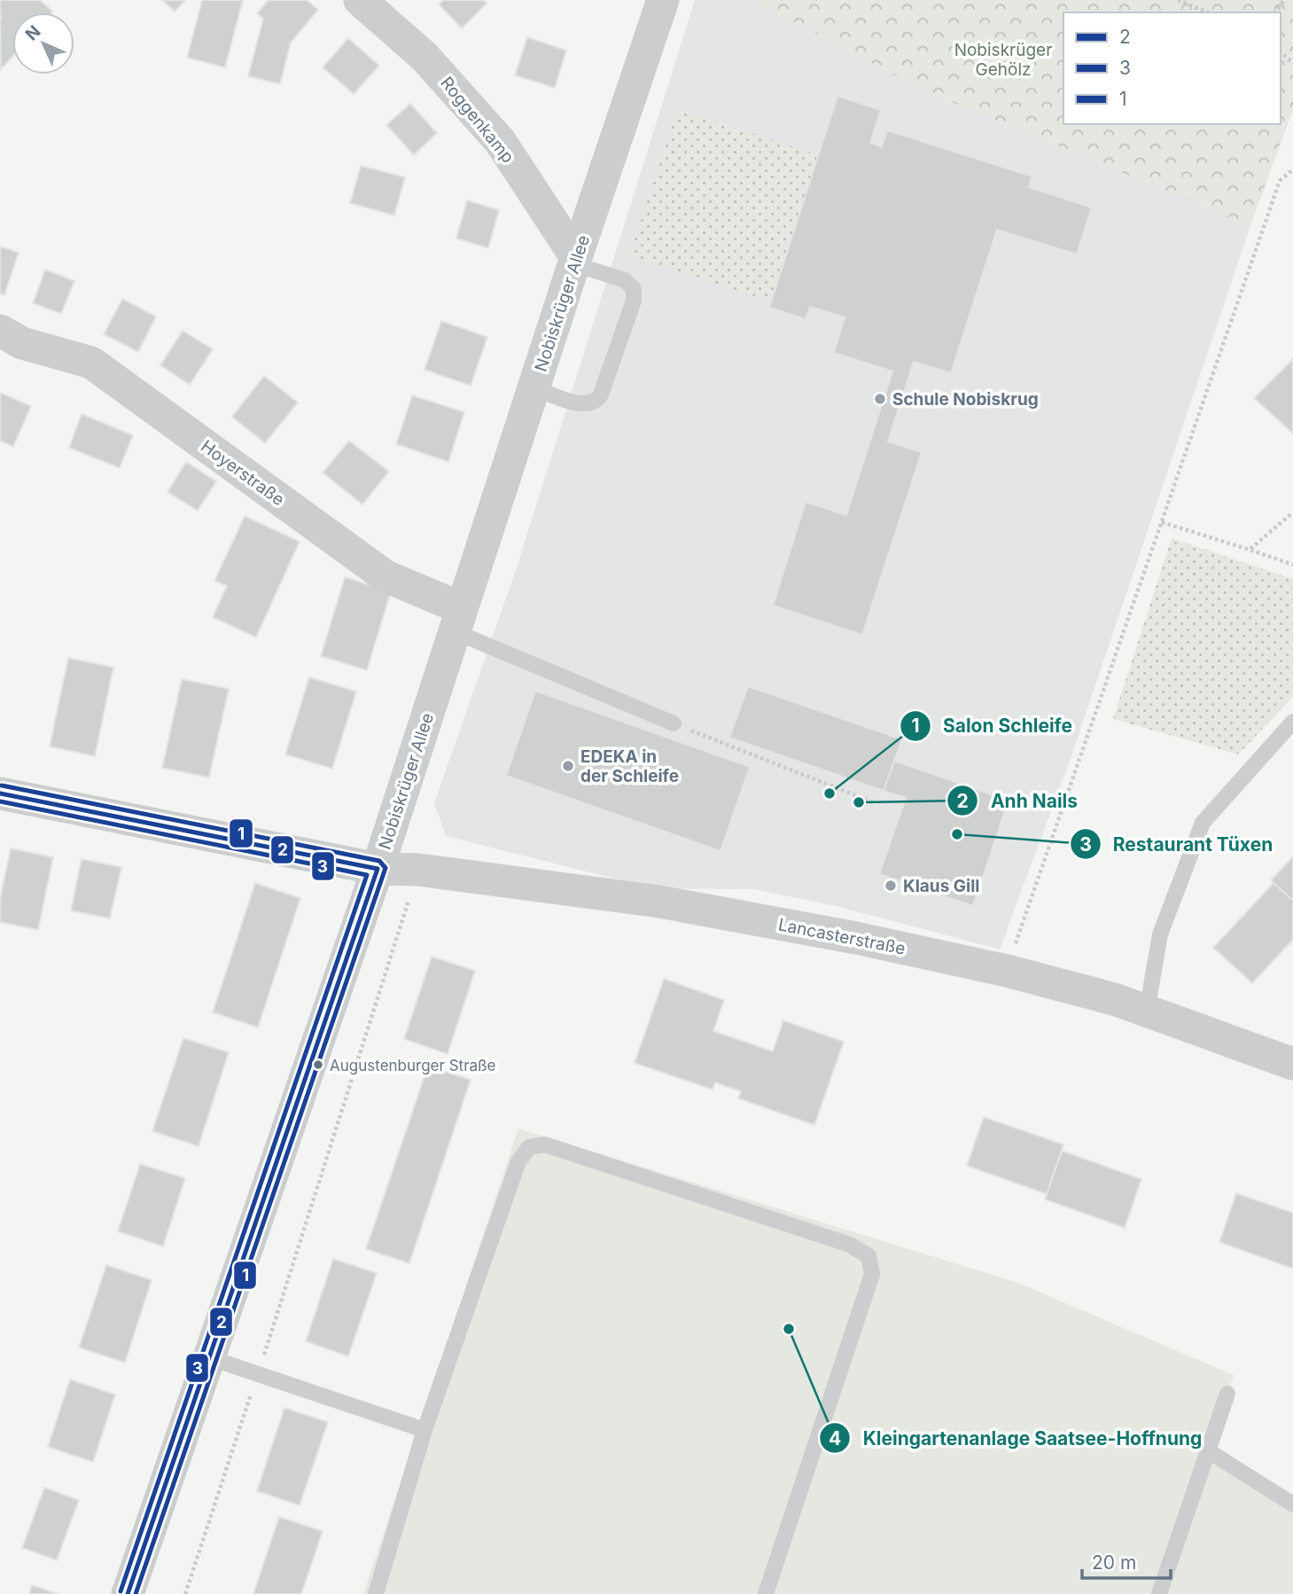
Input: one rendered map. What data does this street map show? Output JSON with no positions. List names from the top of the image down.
{
  "streets": {
    "street": [
      "Roggenkamp",
      "Nobiskrüger Allee",
      "Hoyerstraße",
      "Lancasterstraße"
    ]
  },
  "crossings": [
    ["Roggenkamp", "Nobiskrüger Allee"],
    ["Nobiskrüger Allee", "Hoyerstraße"],
    ["Nobiskrüger Allee", "Lancasterstraße"]
  ],
  "parks": ["Nobiskrüger Gehölz"],
  "places": [
    "Schule Nobiskrug",
    "EDEKA in der Schleife",
    "Salon Schleife",
    "Anh Nails",
    "Restaurant Tüxen",
    "Klaus Gill",
    "Augustenburger Straße",
    "Kleingartenanlage Saatsee-Hoffnung"
  ],
  "lines": ["transit line 1", "transit line 2", "transit line 3"],
  "legend": ["2", "3", "1"],
  "scale_bar": "20 m",
  "north": "top left"
}
